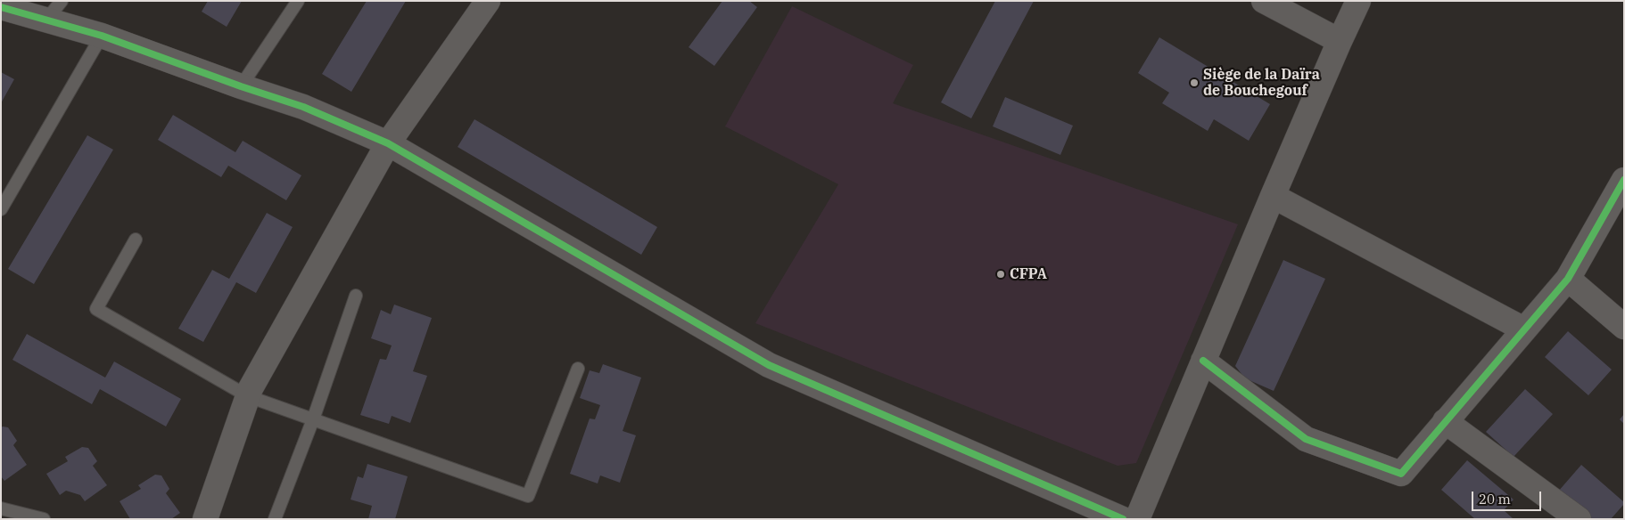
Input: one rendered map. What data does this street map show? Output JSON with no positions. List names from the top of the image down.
{
  "places": ["Siège de la Daïra de Bouchegouf", "CFPA"],
  "scale_bar": "20 m"
}
